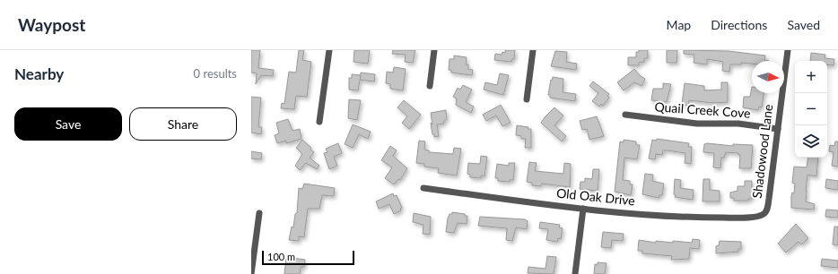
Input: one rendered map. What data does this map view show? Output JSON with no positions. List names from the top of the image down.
{
  "streets": {
    "street": ["Quail Creek Cove", "Shadowood Lane", "Old Oak Drive"]
  },
  "crossings": [
    ["Quail Creek Cove", "Shadowood Lane"],
    ["Shadowood Lane", "Old Oak Drive"]
  ],
  "scale_bar": "100 m",
  "north": "right",
  "page": {
    "header": "Waypost",
    "nav": ["Map", "Directions", "Saved"],
    "heading": ["Nearby", "0 results"],
    "map_buttons": ["+", "−"],
    "buttons": ["Save", "Share"],
    "scale": "100 m"
  }
}
